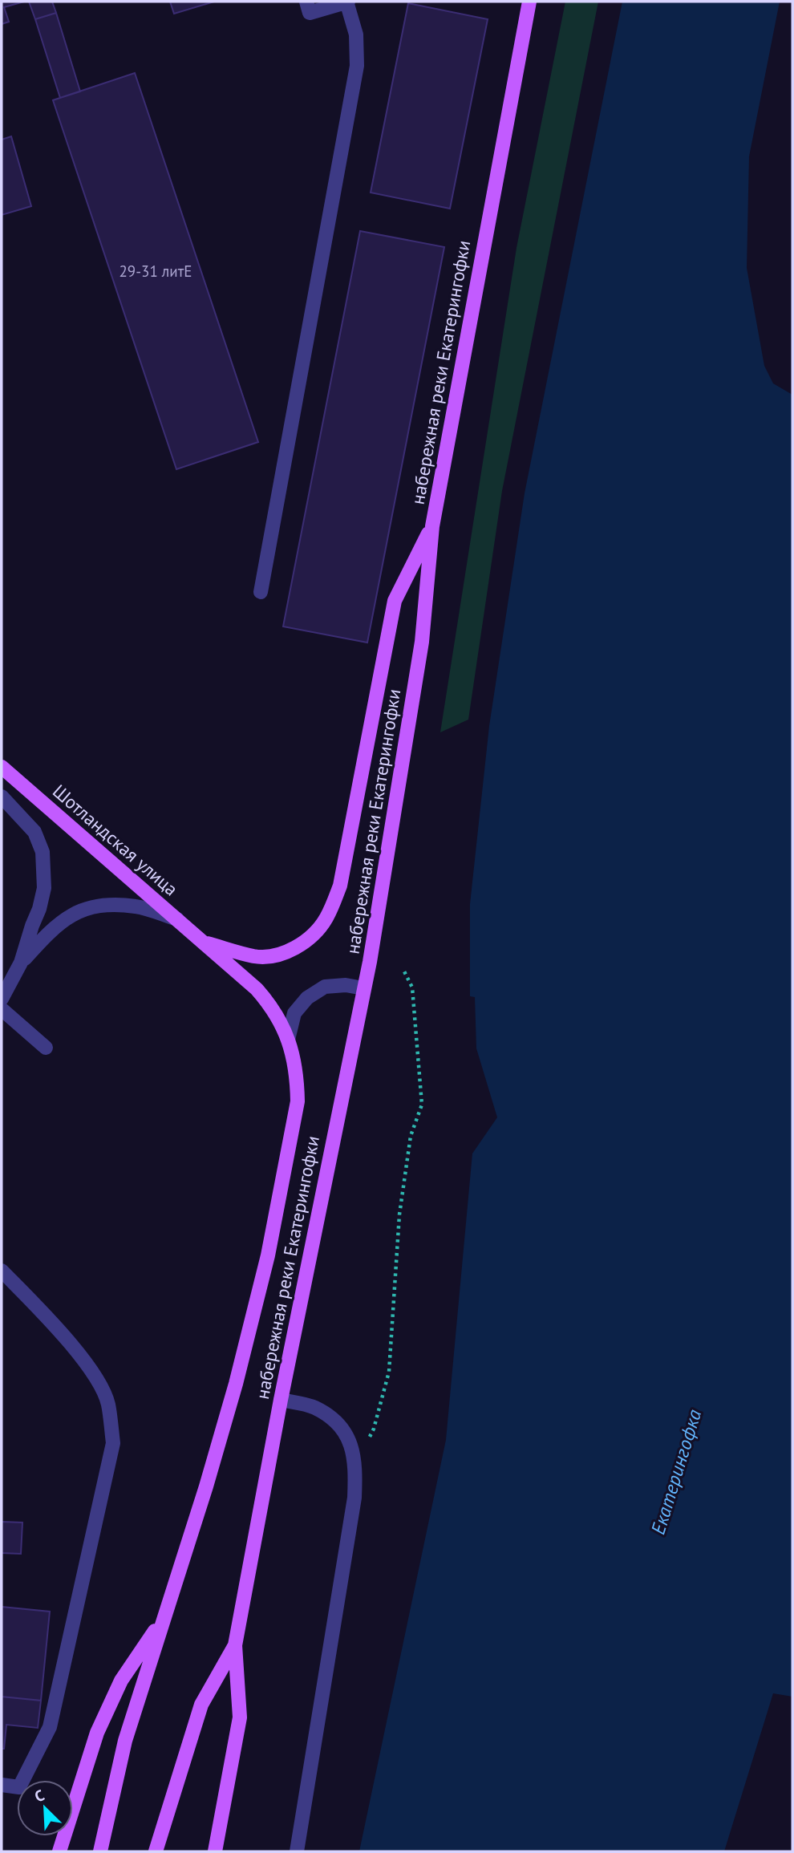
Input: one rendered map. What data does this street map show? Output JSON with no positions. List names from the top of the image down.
{
  "streets": {
    "main road": ["набережная реки Екатерингофки", "Шотландская улица"]
  },
  "water": ["Екатерингофка"],
  "house_numbers": ["29-31 литЕ"],
  "north": "top left"
}
